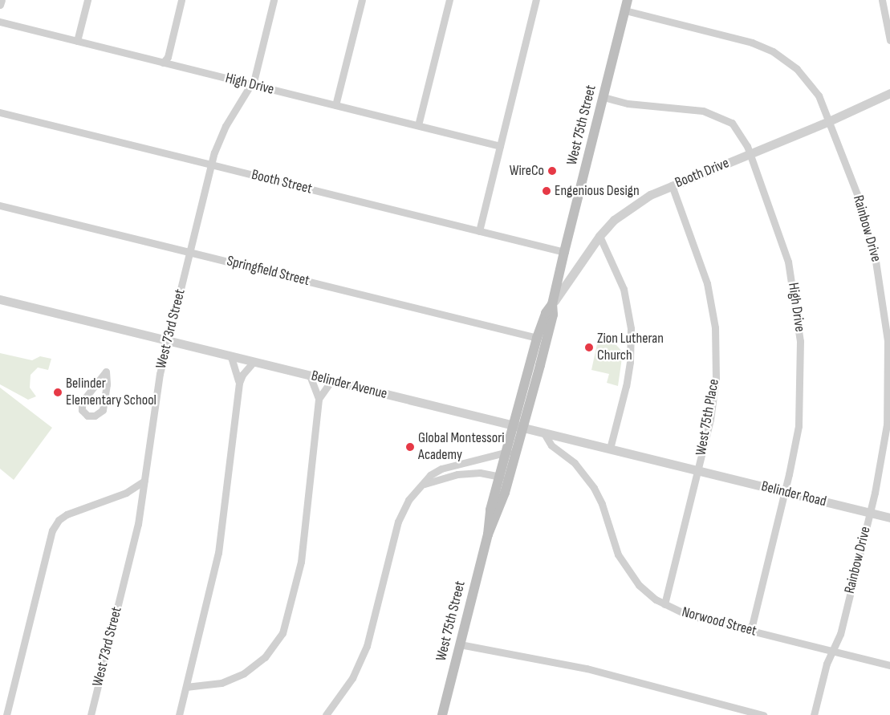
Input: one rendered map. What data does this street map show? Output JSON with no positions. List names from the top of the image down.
{
  "streets": {
    "main road": ["West 75th Street"],
    "street": [
      "High Drive",
      "Booth Drive",
      "Booth Street",
      "Rainbow Drive",
      "Springfield Street",
      "West 73rd Street",
      "Belinder Avenue",
      "West 75th Place",
      "Belinder Road",
      "Norwood Street"
    ]
  },
  "crossings": [
    ["High Drive", "West 75th Street"],
    ["High Drive", "Booth Drive"],
    ["High Drive", "West 73rd Street"],
    ["High Drive", "Belinder Road"],
    ["High Drive", "Norwood Street"],
    ["West 75th Street", "Booth Drive"],
    ["West 75th Street", "Booth Street"],
    ["West 75th Street", "Rainbow Drive"],
    ["West 75th Street", "Springfield Street"],
    ["West 75th Street", "Belinder Avenue"],
    ["Booth Drive", "Rainbow Drive"],
    ["Booth Drive", "West 75th Place"],
    ["Booth Street", "West 73rd Street"],
    ["Rainbow Drive", "Belinder Road"],
    ["Rainbow Drive", "Norwood Street"],
    ["Springfield Street", "West 73rd Street"],
    ["West 73rd Street", "Belinder Avenue"],
    ["Belinder Avenue", "West 75th Place"],
    ["Belinder Avenue", "Belinder Road"],
    ["Belinder Avenue", "Norwood Street"],
    ["West 75th Place", "Belinder Road"],
    ["West 75th Place", "Norwood Street"]
  ],
  "places": [
    "WireCo",
    "Engenious Design",
    "Zion Lutheran Church",
    "Belinder Elementary School",
    "Global Montessori Academy"
  ]
}
